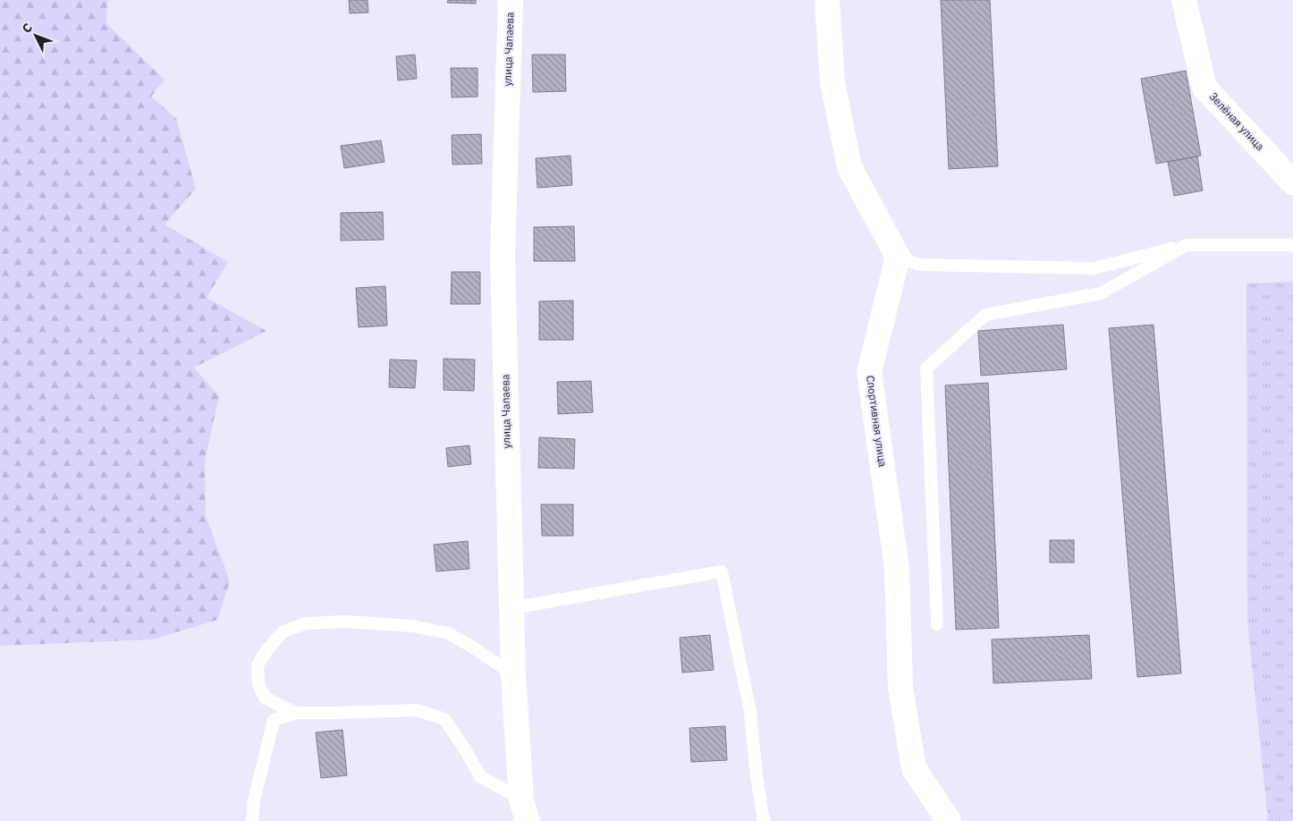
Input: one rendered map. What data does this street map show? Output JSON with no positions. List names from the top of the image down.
{
  "streets": {
    "street": ["улица Чапаева", "Зелёная улица", "Спортивная улица"]
  },
  "north": "top left"
}
